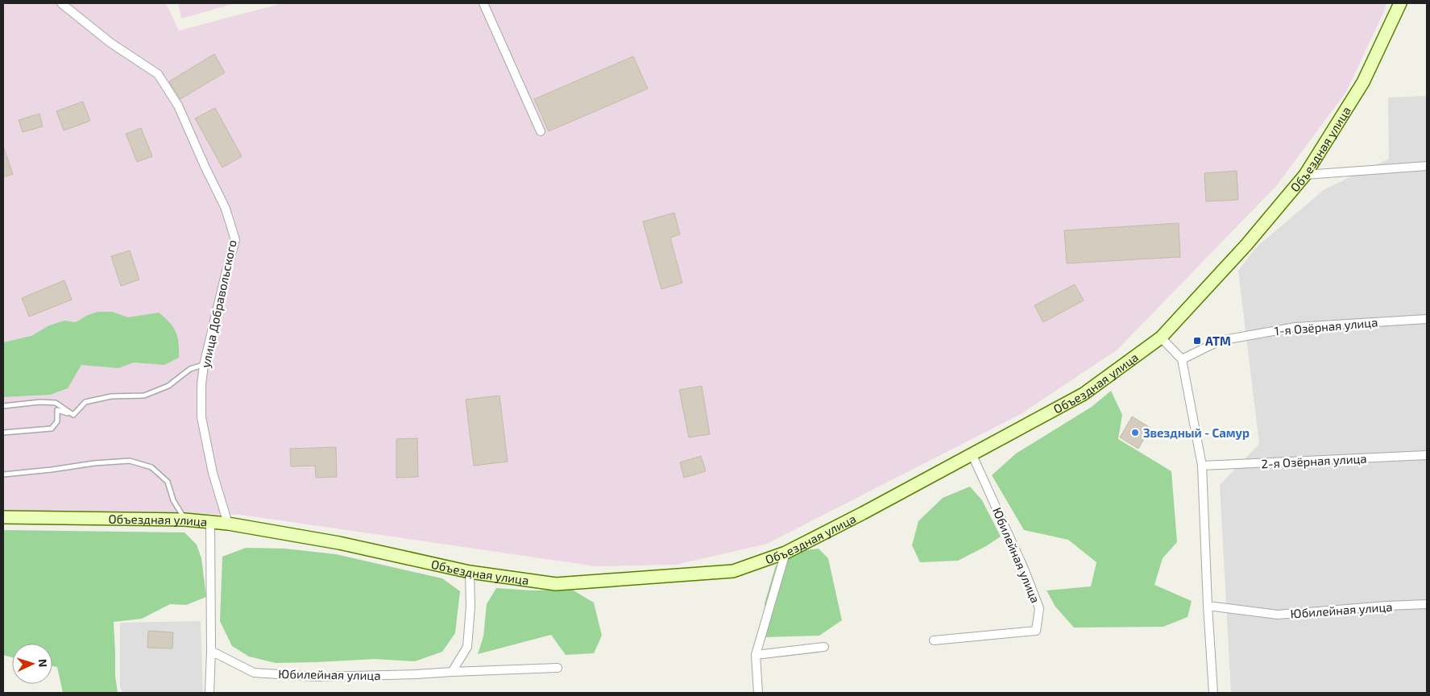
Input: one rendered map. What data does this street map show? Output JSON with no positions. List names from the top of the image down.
{
  "streets": {
    "main road": ["Объездная улица"],
    "street": [
      "улица Добравольского",
      "1-я Озёрная улица",
      "2-я Озёрная улица",
      "Юбилейная улица"
    ]
  },
  "crossings": [
    ["Объездная улица", "улица Добравольского"],
    ["Объездная улица", "Юбилейная улица"]
  ],
  "places": {
    "transit": ["АТМ"],
    "other": ["Звездный - Самур"]
  },
  "north": "right"
}
